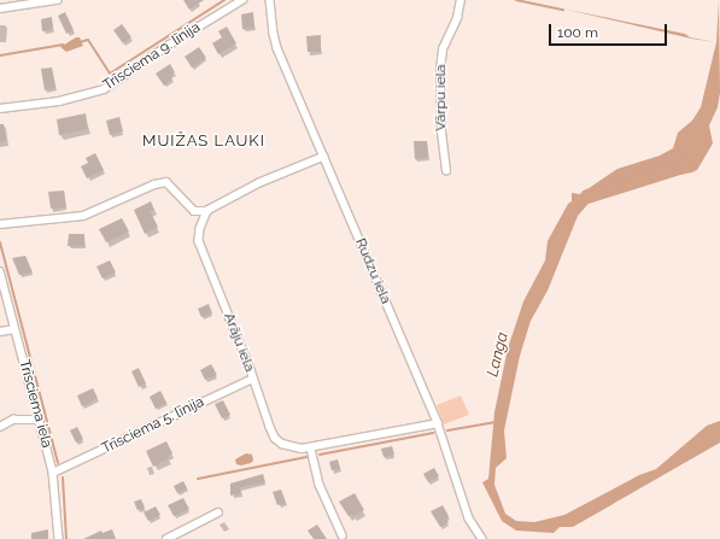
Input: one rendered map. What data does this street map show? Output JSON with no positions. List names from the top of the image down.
{
  "streets": {
    "street": [
      "Trīsciema 9. līnija",
      "Vārpu iela",
      "Rudzu iela",
      "Arāju iela",
      "Trīsciema iela",
      "Trīsciema 5. līnija"
    ]
  },
  "crossings": [
    ["Rudzu iela", "Arāju iela"],
    ["Arāju iela", "Trīsciema 5. līnija"],
    ["Trīsciema iela", "Trīsciema 5. līnija"]
  ],
  "districts": ["MUIŽAS LAUKI"],
  "water": ["Langa"],
  "scale_bar": "100 m"
}
